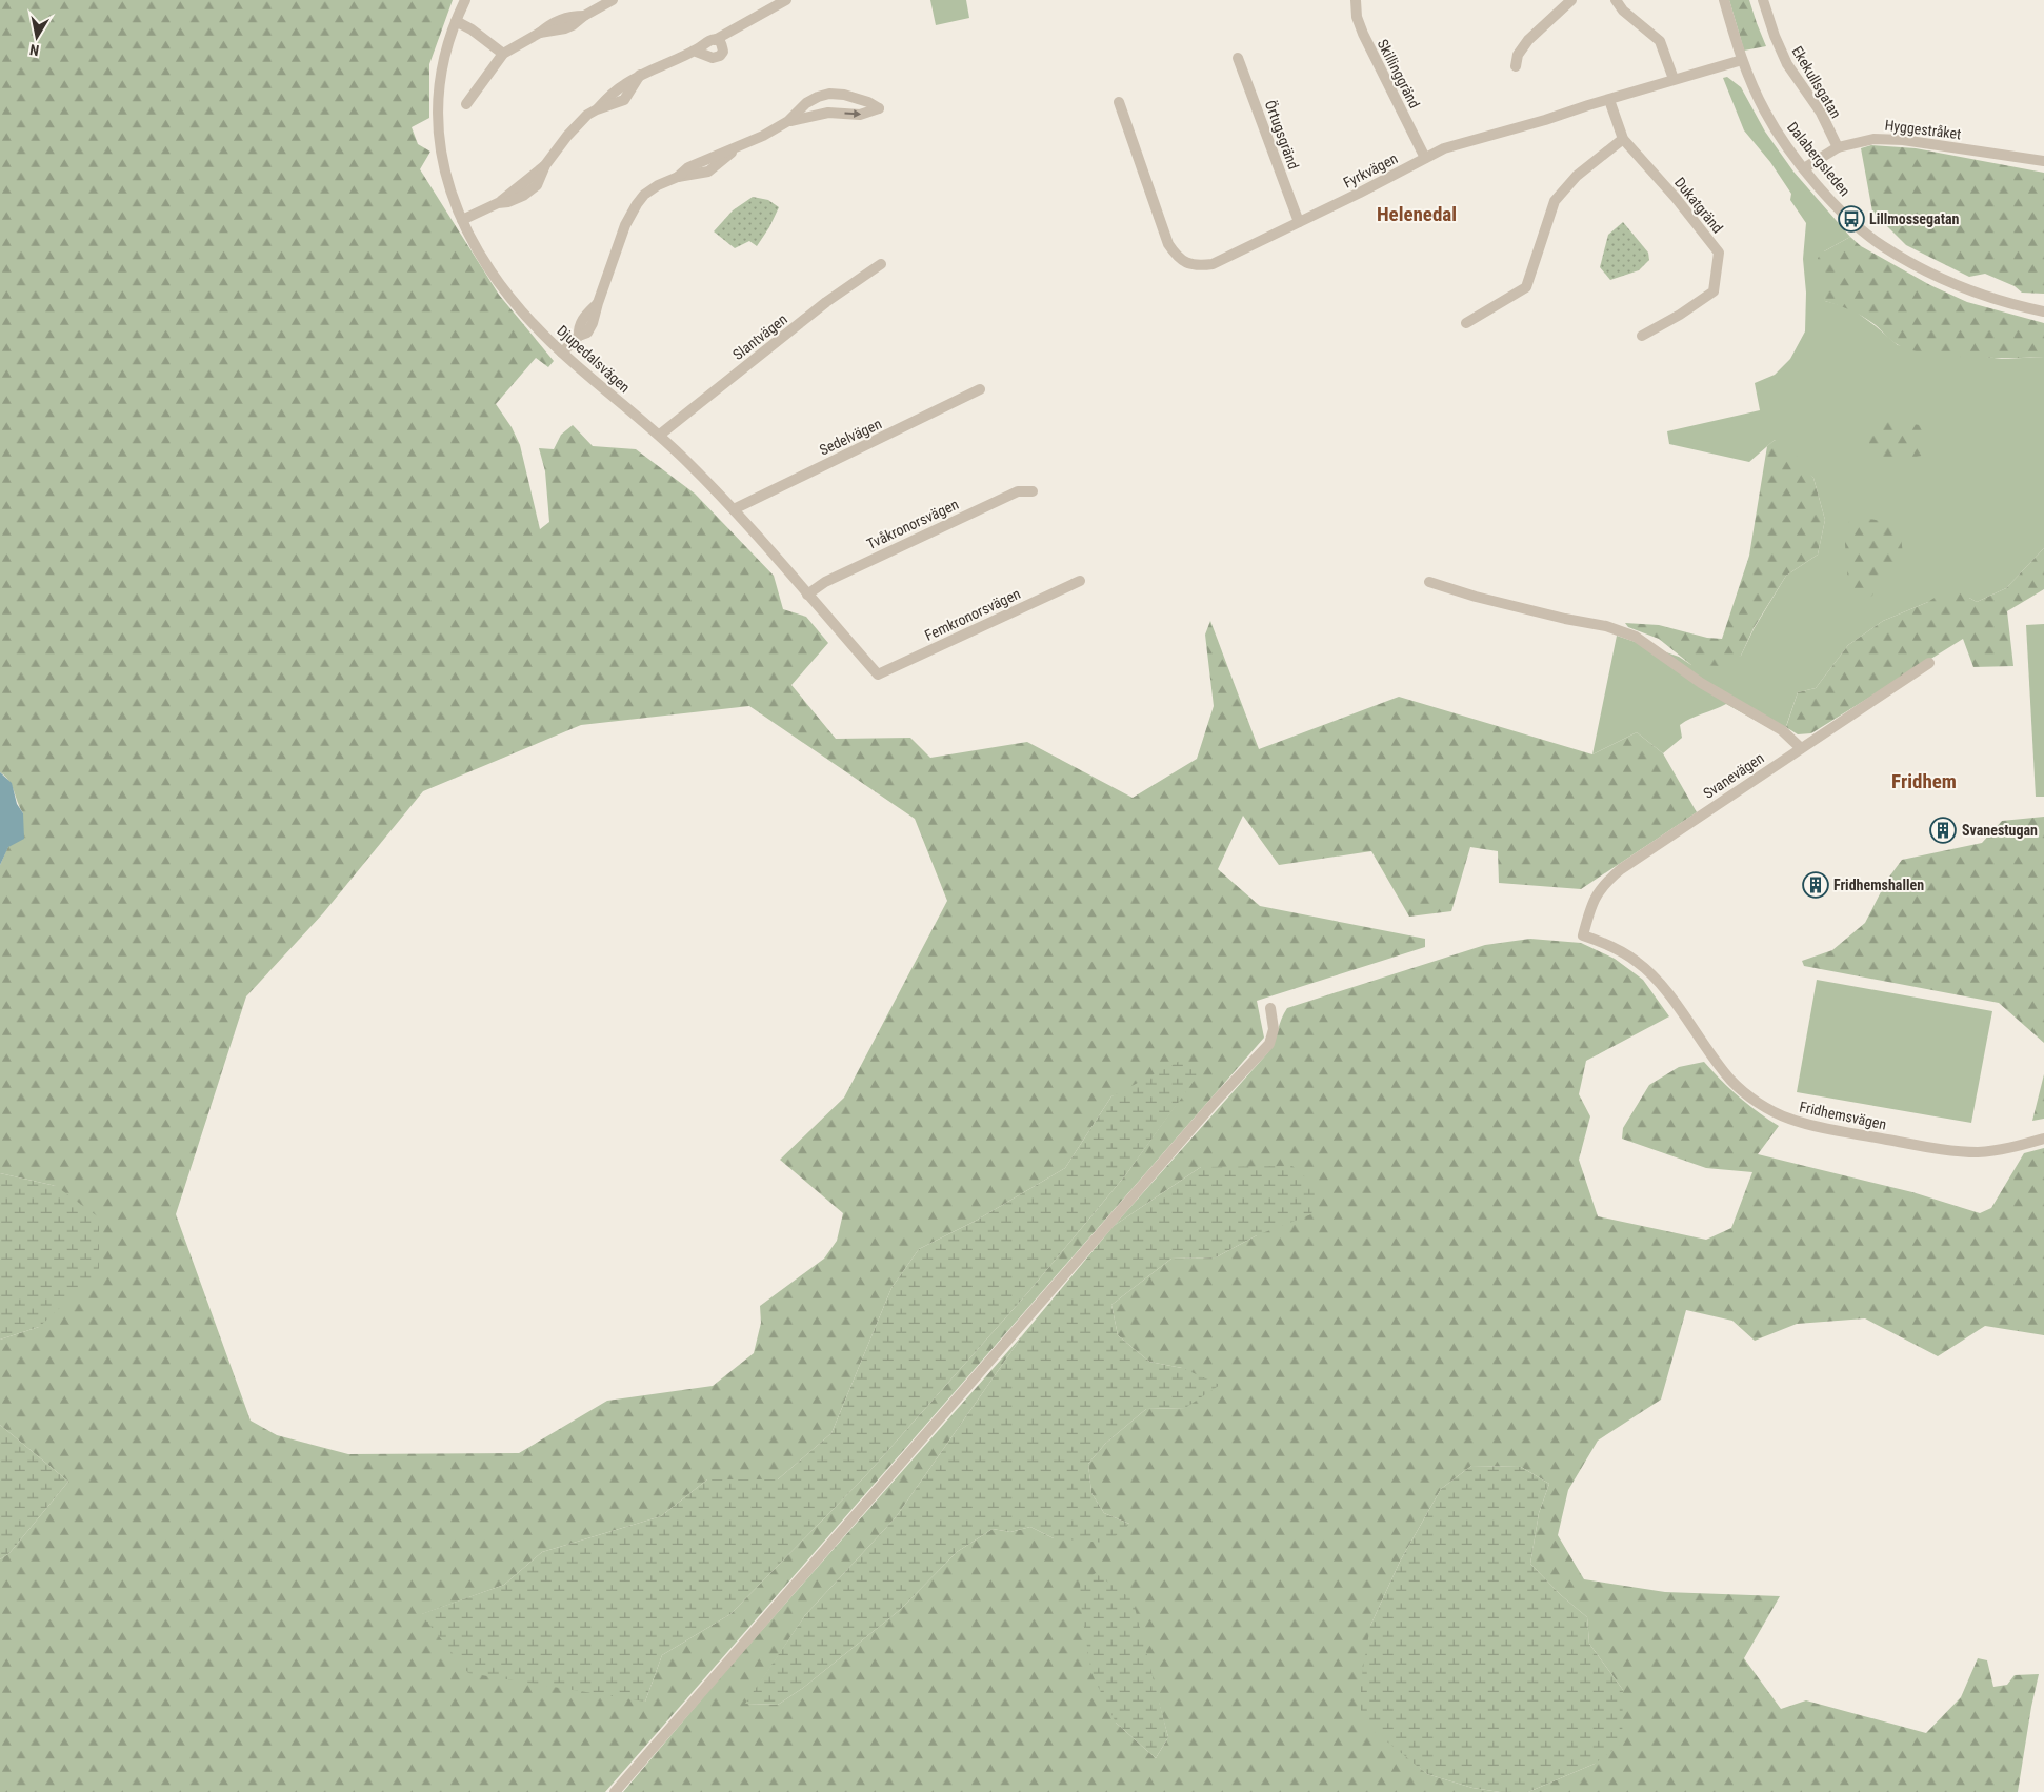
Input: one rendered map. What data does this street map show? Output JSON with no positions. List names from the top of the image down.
{
  "streets": {
    "street": [
      "Skillinggränd",
      "Ekekullsgatan",
      "Hyggestråket",
      "Örtugsgränd",
      "Dalabergsleden",
      "Fyrkvägen",
      "Dukatgränd",
      "Slantvägen",
      "Djupedalsvägen",
      "Sedelvägen",
      "Tvåkronorsvägen",
      "Femkronorsvägen",
      "Svanevägen",
      "Fridhemsvägen"
    ]
  },
  "crossings": [
    ["Skillinggränd", "Fyrkvägen"],
    ["Ekekullsgatan", "Hyggestråket"],
    ["Hyggestråket", "Dalabergsleden"],
    ["Örtugsgränd", "Fyrkvägen"],
    ["Dalabergsleden", "Fyrkvägen"],
    ["Fyrkvägen", "Dukatgränd"],
    ["Slantvägen", "Djupedalsvägen"],
    ["Djupedalsvägen", "Sedelvägen"],
    ["Djupedalsvägen", "Tvåkronorsvägen"],
    ["Djupedalsvägen", "Femkronorsvägen"],
    ["Svanevägen", "Fridhemsvägen"]
  ],
  "districts": ["Helenedal", "Fridhem"],
  "places": {
    "bus stop": ["Lillmossegatan"],
    "building": ["Svanestugan", "Fridhemshallen"]
  },
  "north": "bottom"
}
